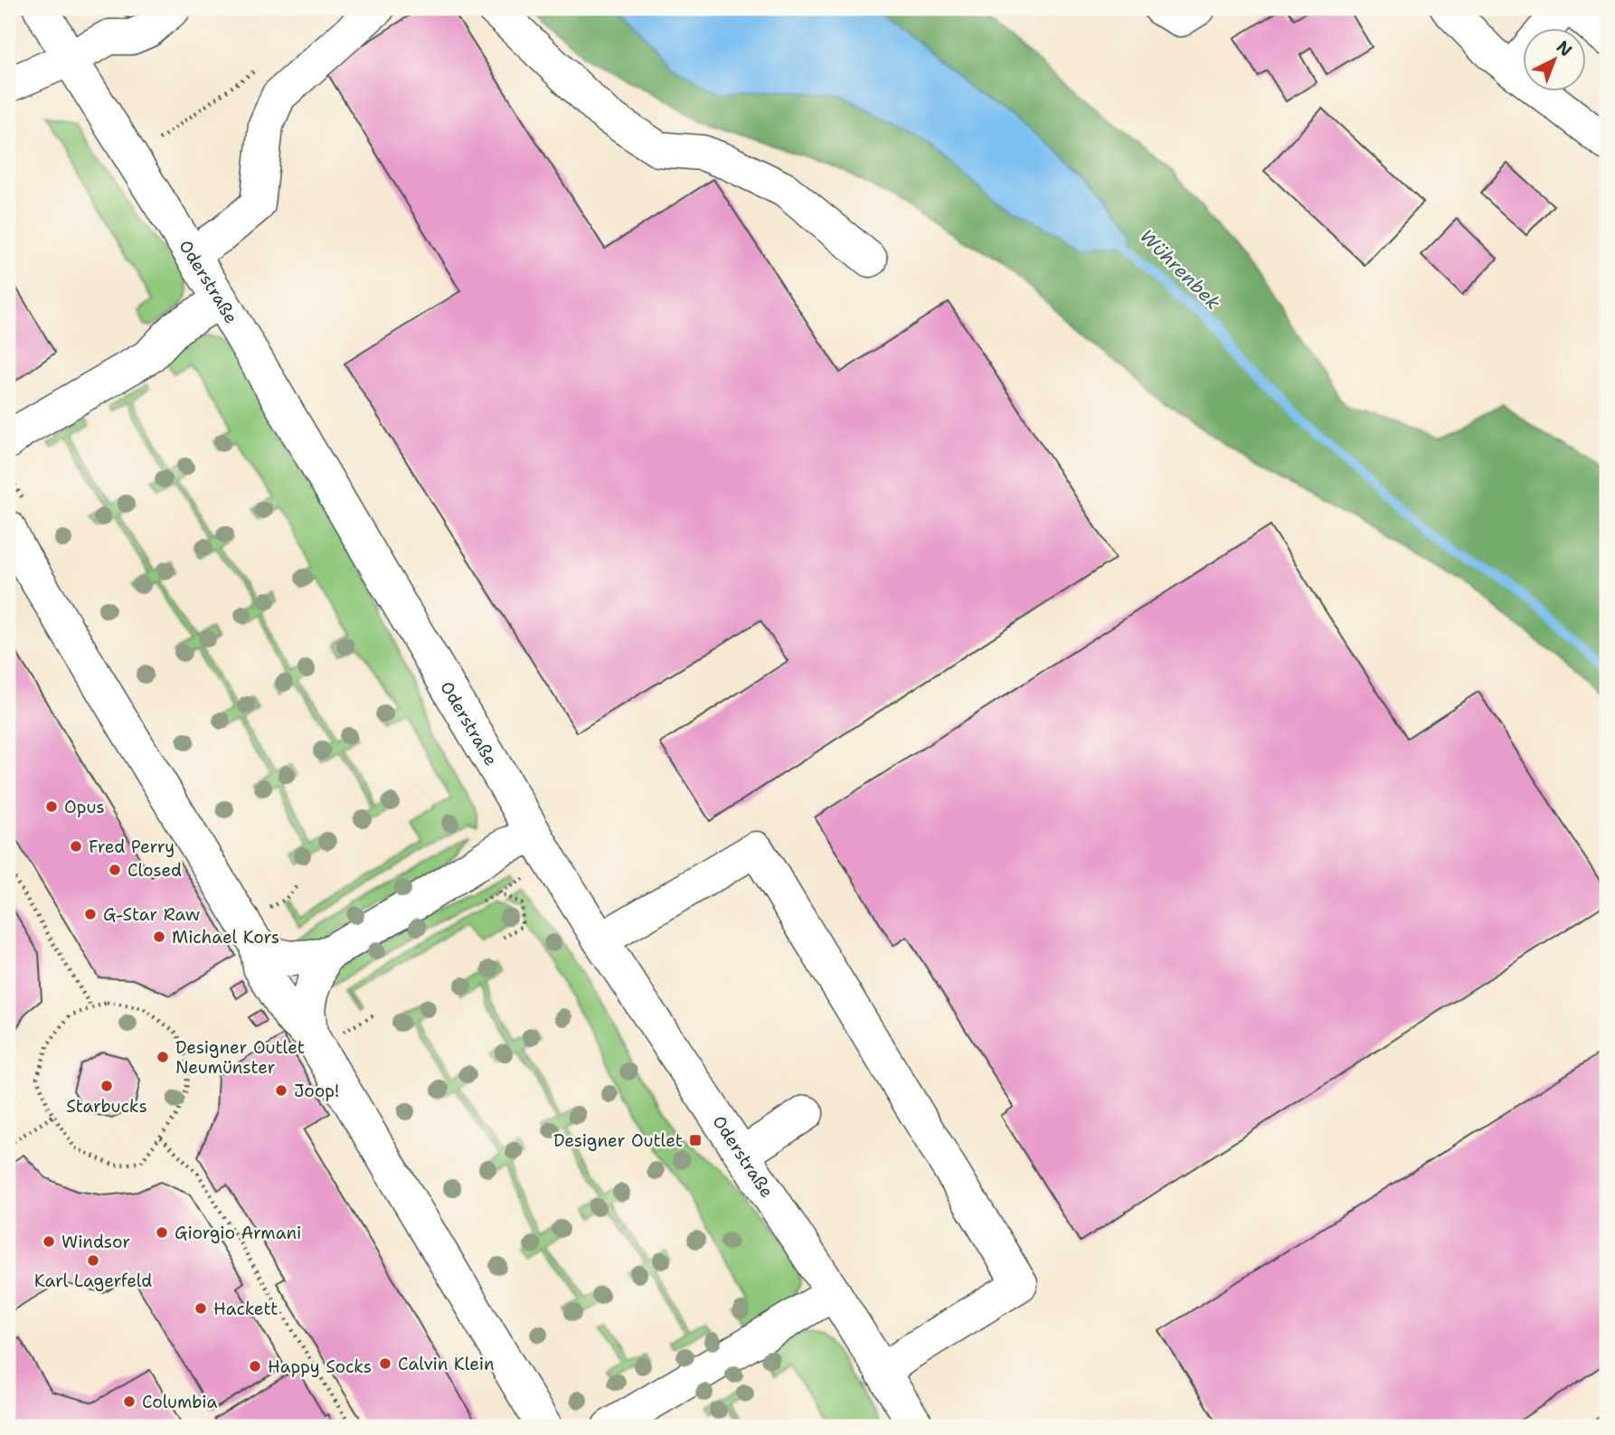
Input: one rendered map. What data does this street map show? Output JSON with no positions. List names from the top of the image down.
{
  "streets": {
    "street": ["Oderstraße"]
  },
  "water": ["Wührenbek"],
  "places": {
    "other": [
      "Opus",
      "Fred Perry",
      "Closed",
      "G-Star Raw",
      "Michael Kors",
      "Designer Outlet Neumünster",
      "Starbucks",
      "Joop!",
      "Giorgio Armani",
      "Windsor",
      "Karl Lagerfeld",
      "Hackett",
      "Calvin Klein",
      "Happy Socks",
      "Columbia"
    ],
    "transit": ["Designer Outlet"]
  },
  "north": "top right"
}
